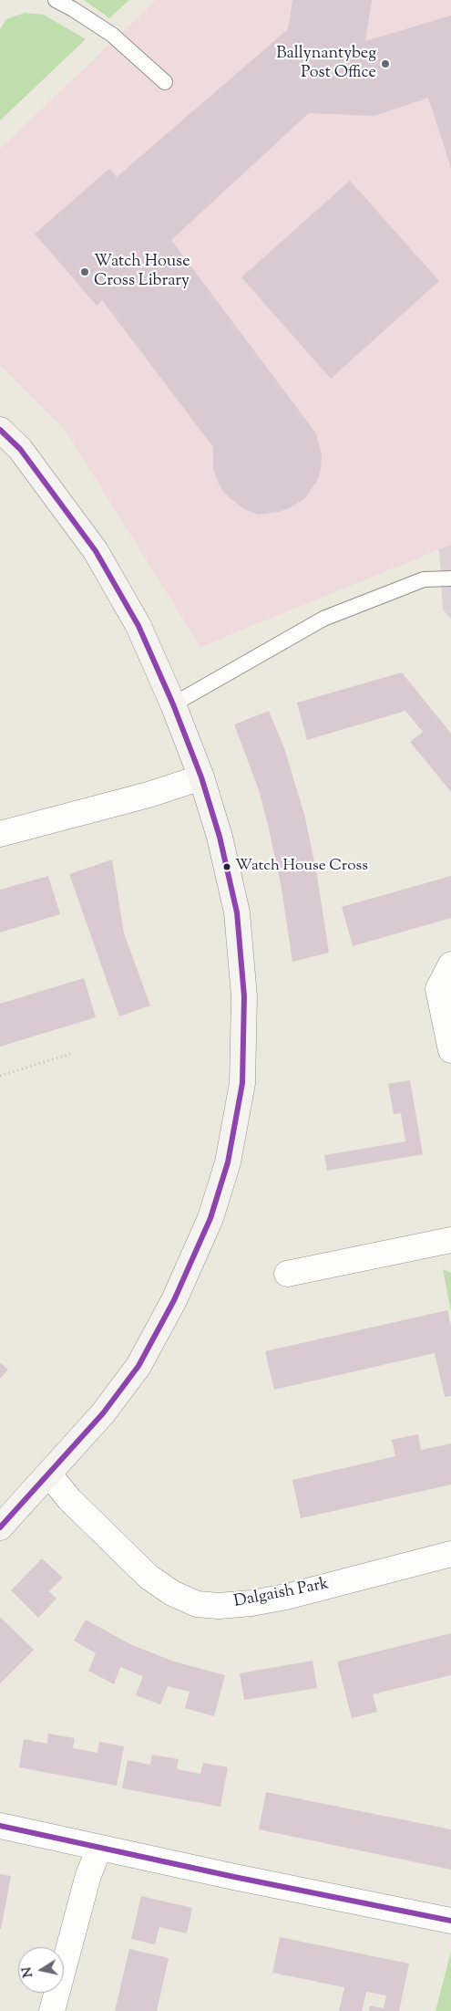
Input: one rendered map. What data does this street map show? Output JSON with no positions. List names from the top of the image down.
{
  "streets": {
    "street": ["Dalgaish Park"]
  },
  "places": ["Ballynantybeg Post Office", "Watch House Cross Library", "Watch House Cross"],
  "north": "left"
}
